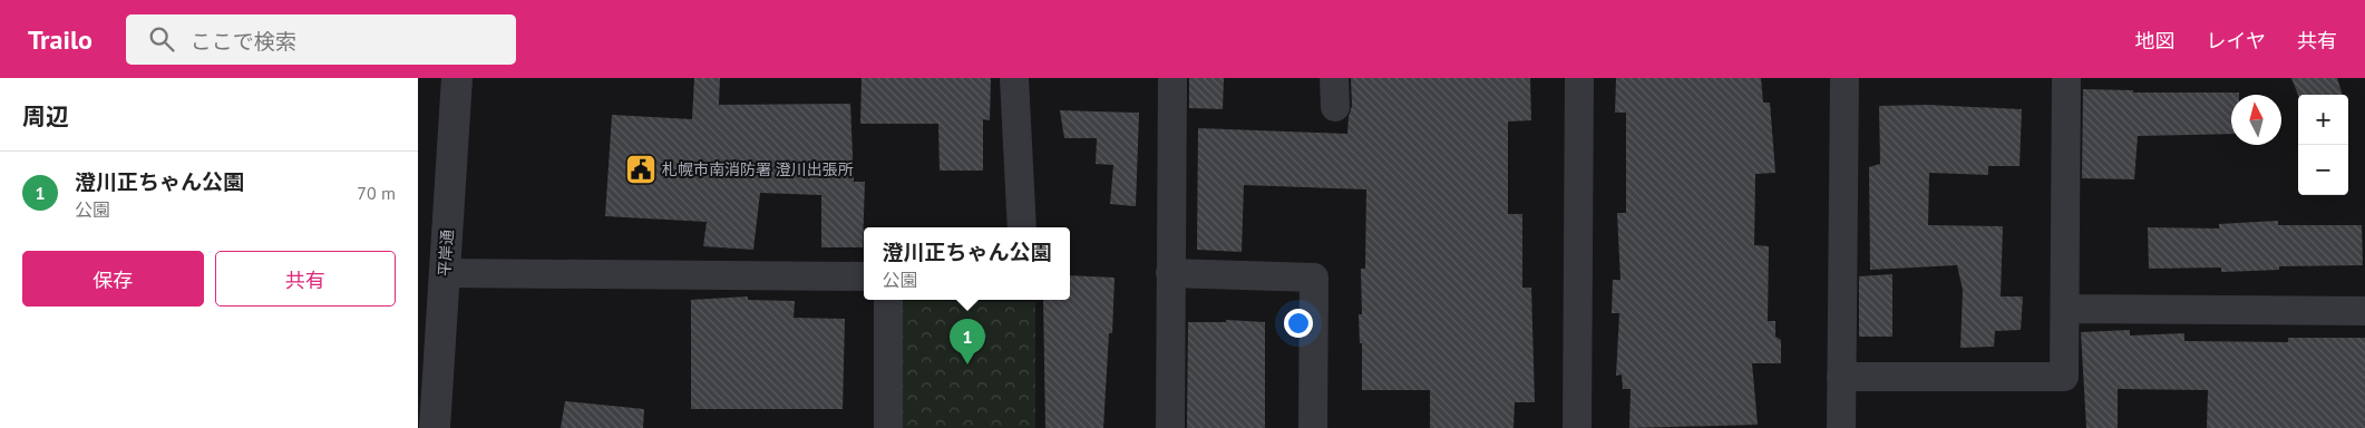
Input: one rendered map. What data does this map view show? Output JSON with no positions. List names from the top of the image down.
{
  "streets": {
    "street": ["平岸通"]
  },
  "places": {
    "public building": ["札幌市南消防署 澄川出張所"]
  },
  "north": "top",
  "page": {
    "header": "Trailo",
    "search": "ここで検索",
    "nav": ["地図", "レイヤ", "共有"],
    "heading": "周辺",
    "map_buttons": ["+", "−"],
    "list": [
      {
        "mark": "1",
        "name": "澄川正ちゃん公園",
        "note": "公園",
        "value": "70 m"
      }
    ],
    "popup": ["澄川正ちゃん公園", "公園"],
    "buttons": ["保存", "共有"],
    "pins": "1"
  }
}
